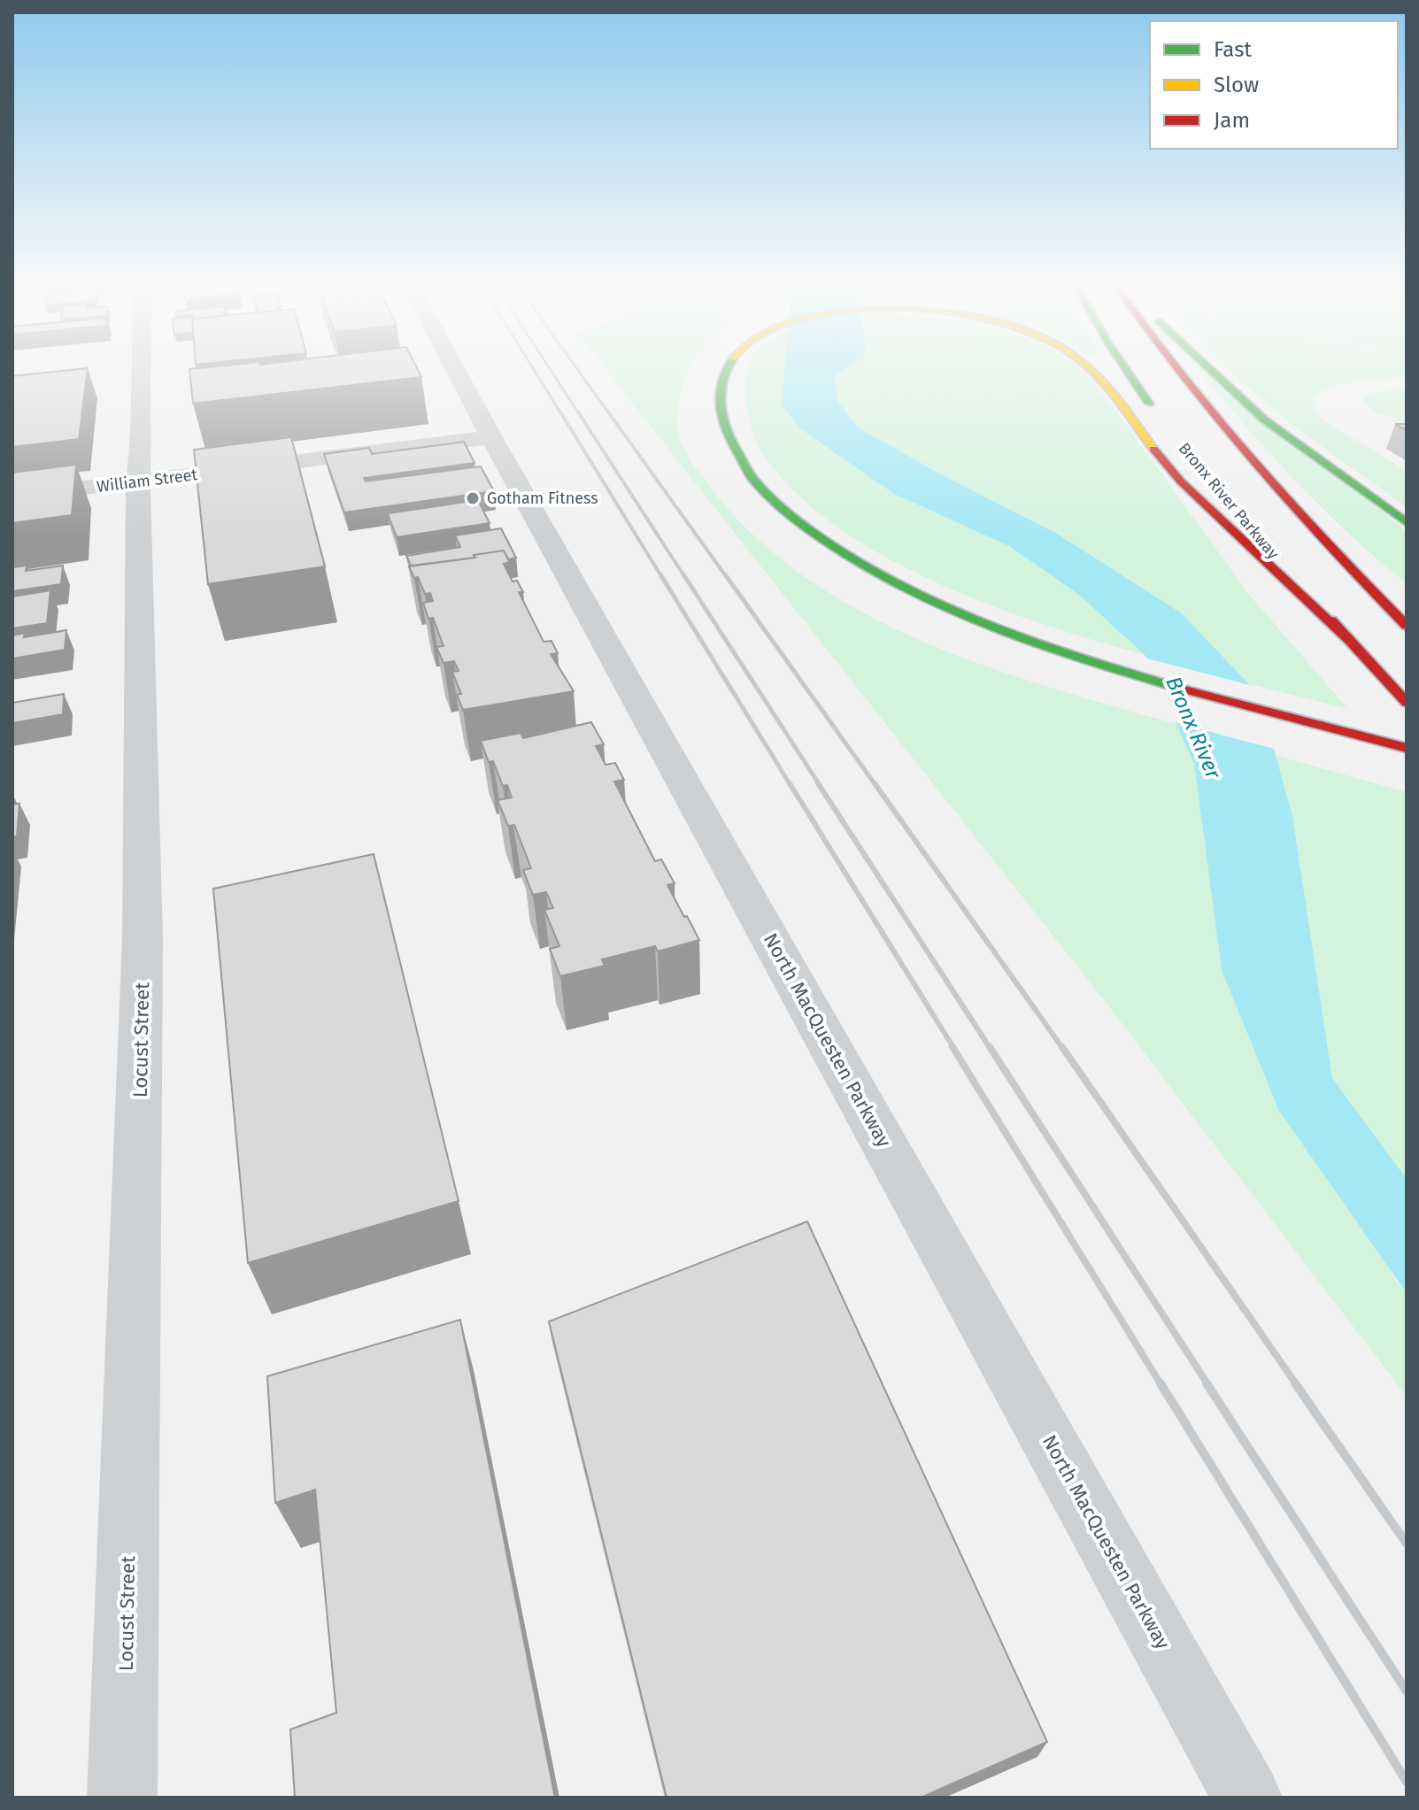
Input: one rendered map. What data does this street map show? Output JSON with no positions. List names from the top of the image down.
{
  "streets": {
    "highway": ["Bronx River Parkway"],
    "street": ["William Street", "Locust Street", "North MacQuesten Parkway"]
  },
  "crossings": [
    ["William Street", "Locust Street"],
    ["William Street", "North MacQuesten Parkway"]
  ],
  "water": ["Bronx River"],
  "places": ["Gotham Fitness"],
  "legend": ["Fast", "Slow", "Jam"]
}
